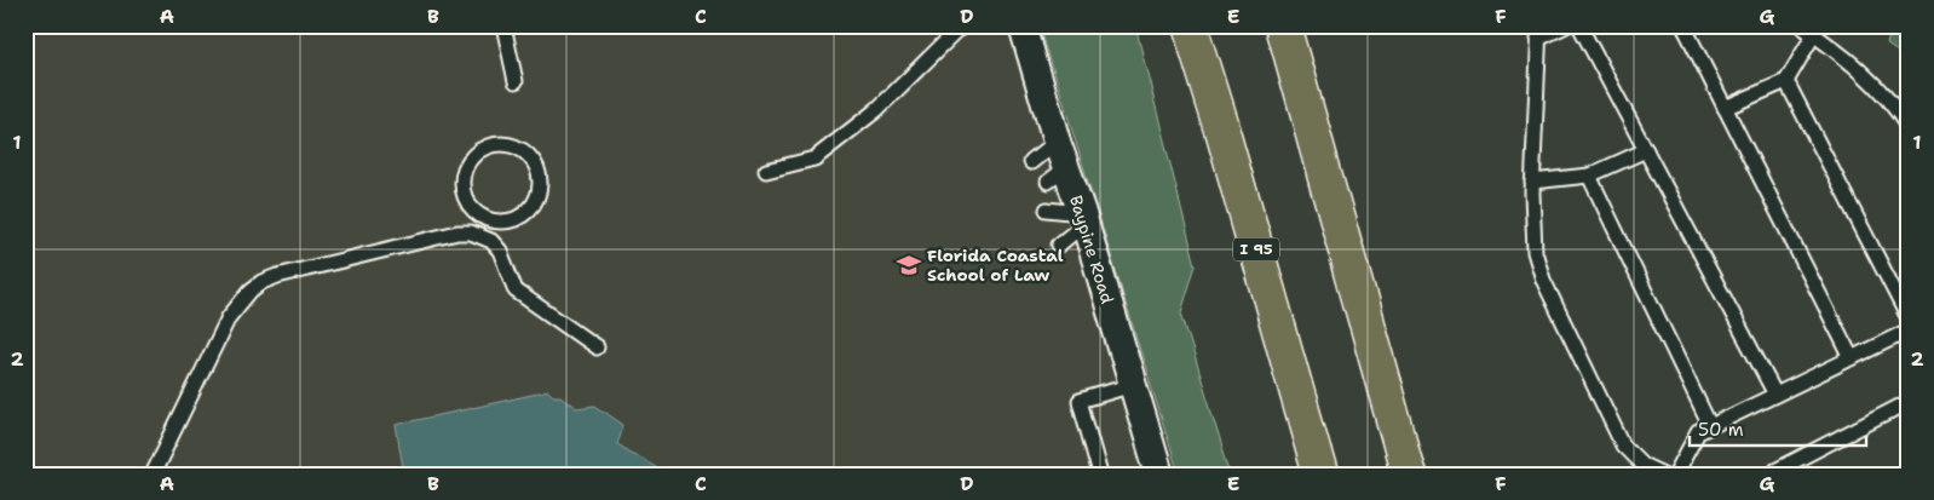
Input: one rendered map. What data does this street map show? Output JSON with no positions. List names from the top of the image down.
{
  "streets": {
    "highway": ["I 95"],
    "street": ["Baypine Road"]
  },
  "places": {
    "school or university": ["Florida Coastal School of Law"]
  },
  "scale_bar": "50 m",
  "grid": {
    "columns": [
      "A",
      "B",
      "C",
      "D",
      "E",
      "F",
      "G"
    ],
    "rows": ["1", "2"]
  }
}
